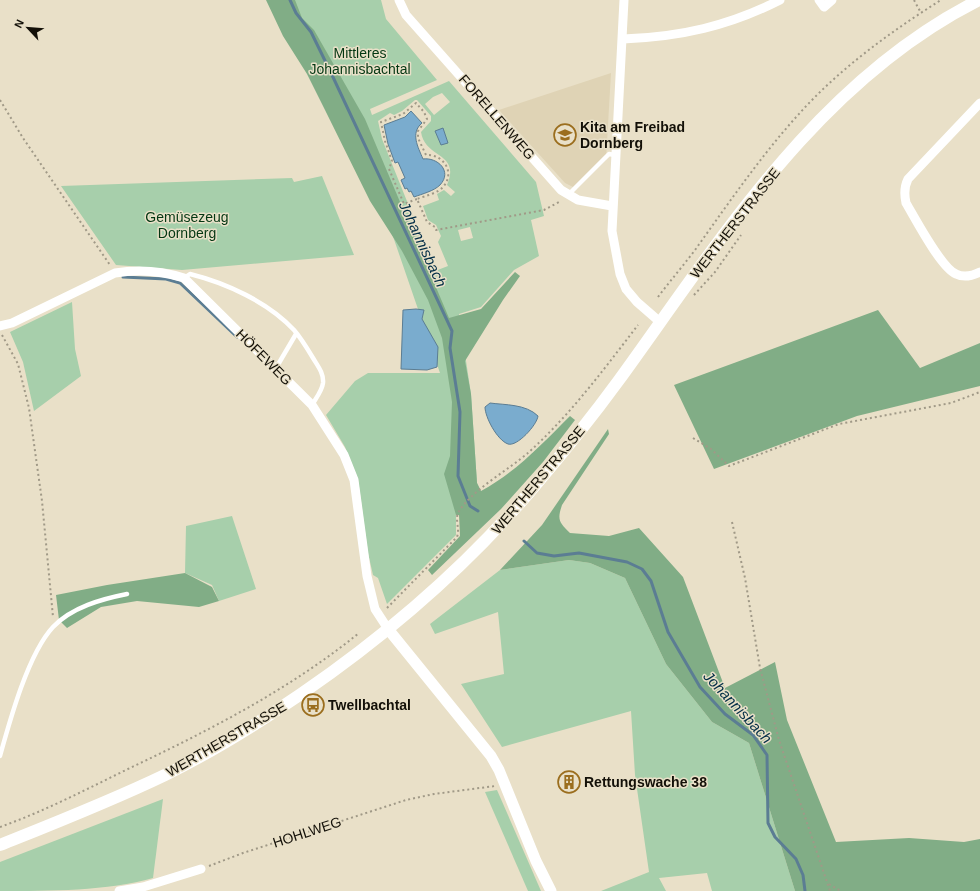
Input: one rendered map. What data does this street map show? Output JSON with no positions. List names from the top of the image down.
{
  "streets": {
    "main road": ["WERTHERSTRASSE"],
    "street": ["FORELLENWEG", "HÖFEWEG"],
    "path": ["HOHLWEG"]
  },
  "crossings": [
    ["WERTHERSTRASSE", "HÖFEWEG"]
  ],
  "water": ["Johannisbach"],
  "parks": ["Mittleres Johannisbachtal", "Gemüsezeug Dornberg"],
  "places": {
    "school or university": ["Kita am Freibad Dornberg"],
    "bus stop": ["Twellbachtal"],
    "building": ["Rettungswache 38"]
  },
  "north": "top left"
}
